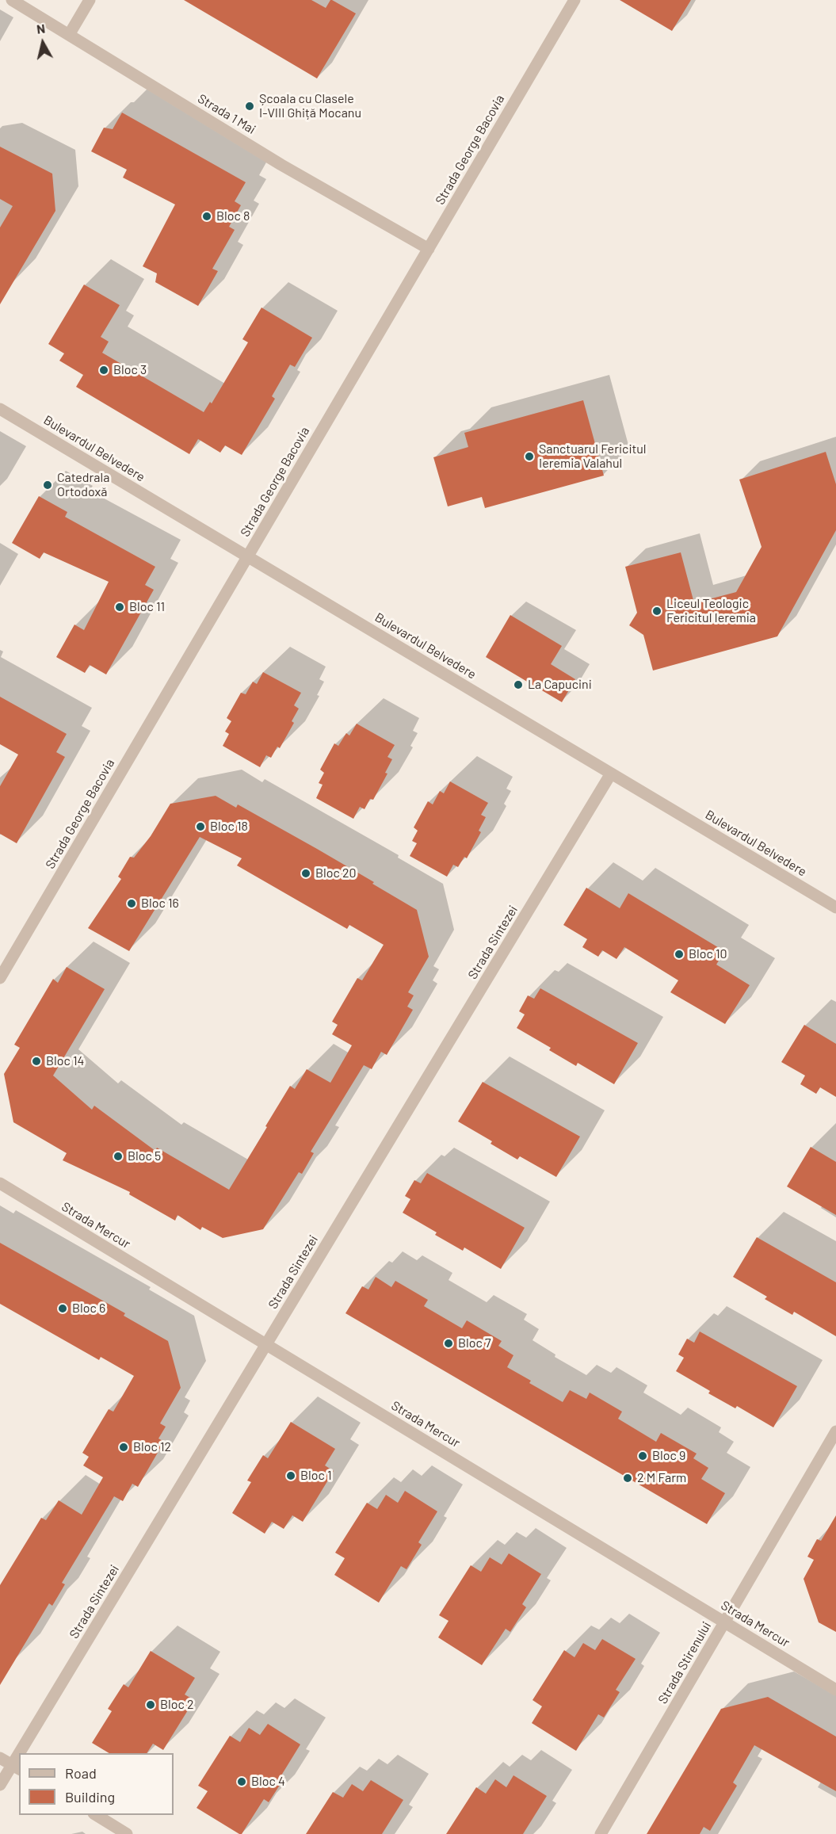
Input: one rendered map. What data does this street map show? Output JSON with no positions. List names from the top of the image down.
{
  "streets": {
    "street": [
      "Strada 1 Mai",
      "Strada George Bacovia",
      "Bulevardul Belvedere",
      "Strada Sintezei",
      "Strada Mercur",
      "Strada Stirenului"
    ]
  },
  "crossings": [
    ["Strada 1 Mai", "Strada George Bacovia"],
    ["Strada George Bacovia", "Bulevardul Belvedere"],
    ["Bulevardul Belvedere", "Strada Sintezei"],
    ["Strada Sintezei", "Strada Mercur"],
    ["Strada Mercur", "Strada Stirenului"]
  ],
  "places": [
    "Școala cu Clasele I-VIII Ghiță Mocanu",
    "Bloc 8",
    "Bloc 3",
    "Sanctuarul Fericitul Ieremia Valahul",
    "Catedrala Ortodoxă",
    "Bloc 11",
    "Liceul Teologic Fericitul Ieremia",
    "La Capucini",
    "Bloc 18",
    "Bloc 20",
    "Bloc 16",
    "Bloc 10",
    "Bloc 14",
    "Bloc 5",
    "Bloc 6",
    "Bloc 7",
    "Bloc 12",
    "Bloc 9",
    "Bloc 1",
    "2 M Farm",
    "Bloc 2",
    "Bloc 4"
  ],
  "legend": ["Road", "Building"],
  "north": "top"
}
